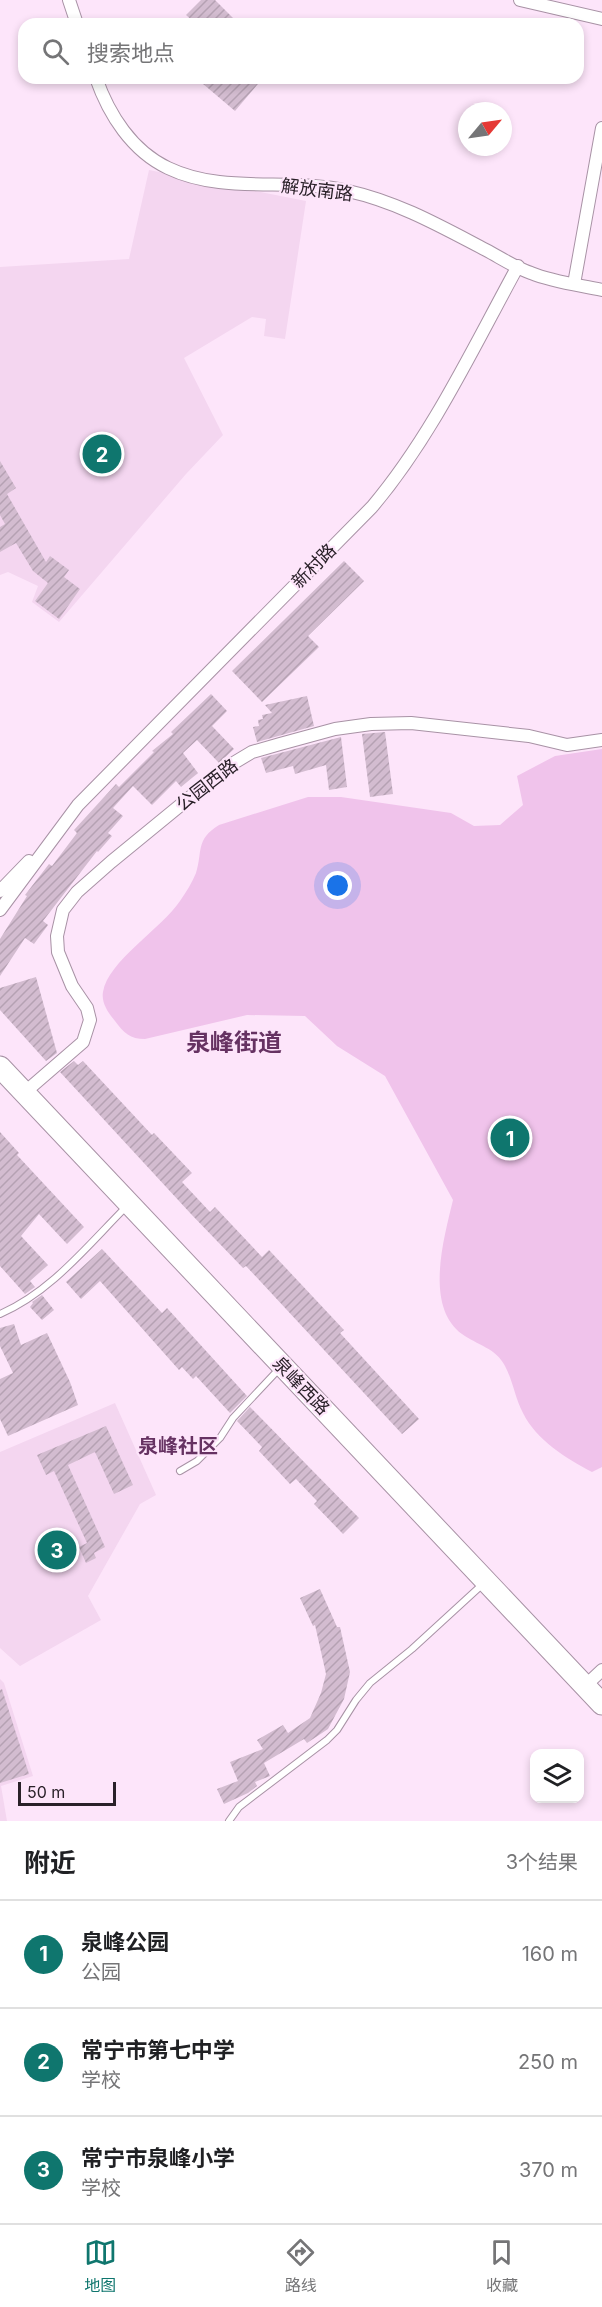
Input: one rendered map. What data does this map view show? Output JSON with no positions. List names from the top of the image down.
{
  "streets": {
    "highway": ["泉峰西路"],
    "street": ["解放南路", "新村路", "公园西路"]
  },
  "crossings": [
    ["解放南路", "新村路"],
    ["公园西路", "泉峰西路"]
  ],
  "districts": ["泉峰街道", "泉峰社区"],
  "scale_bar": "50 m",
  "north": "top right",
  "page": {
    "search": "搜索地点",
    "pins": ["2", "1", "3"],
    "scale": "50 m",
    "heading": ["附近", "3个结果"],
    "list": [
      {
        "mark": "1",
        "name": "泉峰公园",
        "note": "公园",
        "value": "160 m"
      },
      {
        "mark": "2",
        "name": "常宁市第七中学",
        "note": "学校",
        "value": "250 m"
      },
      {
        "mark": "3",
        "name": "常宁市泉峰小学",
        "note": "学校",
        "value": "370 m"
      }
    ],
    "nav": ["地图", "路线", "收藏"]
  }
}
